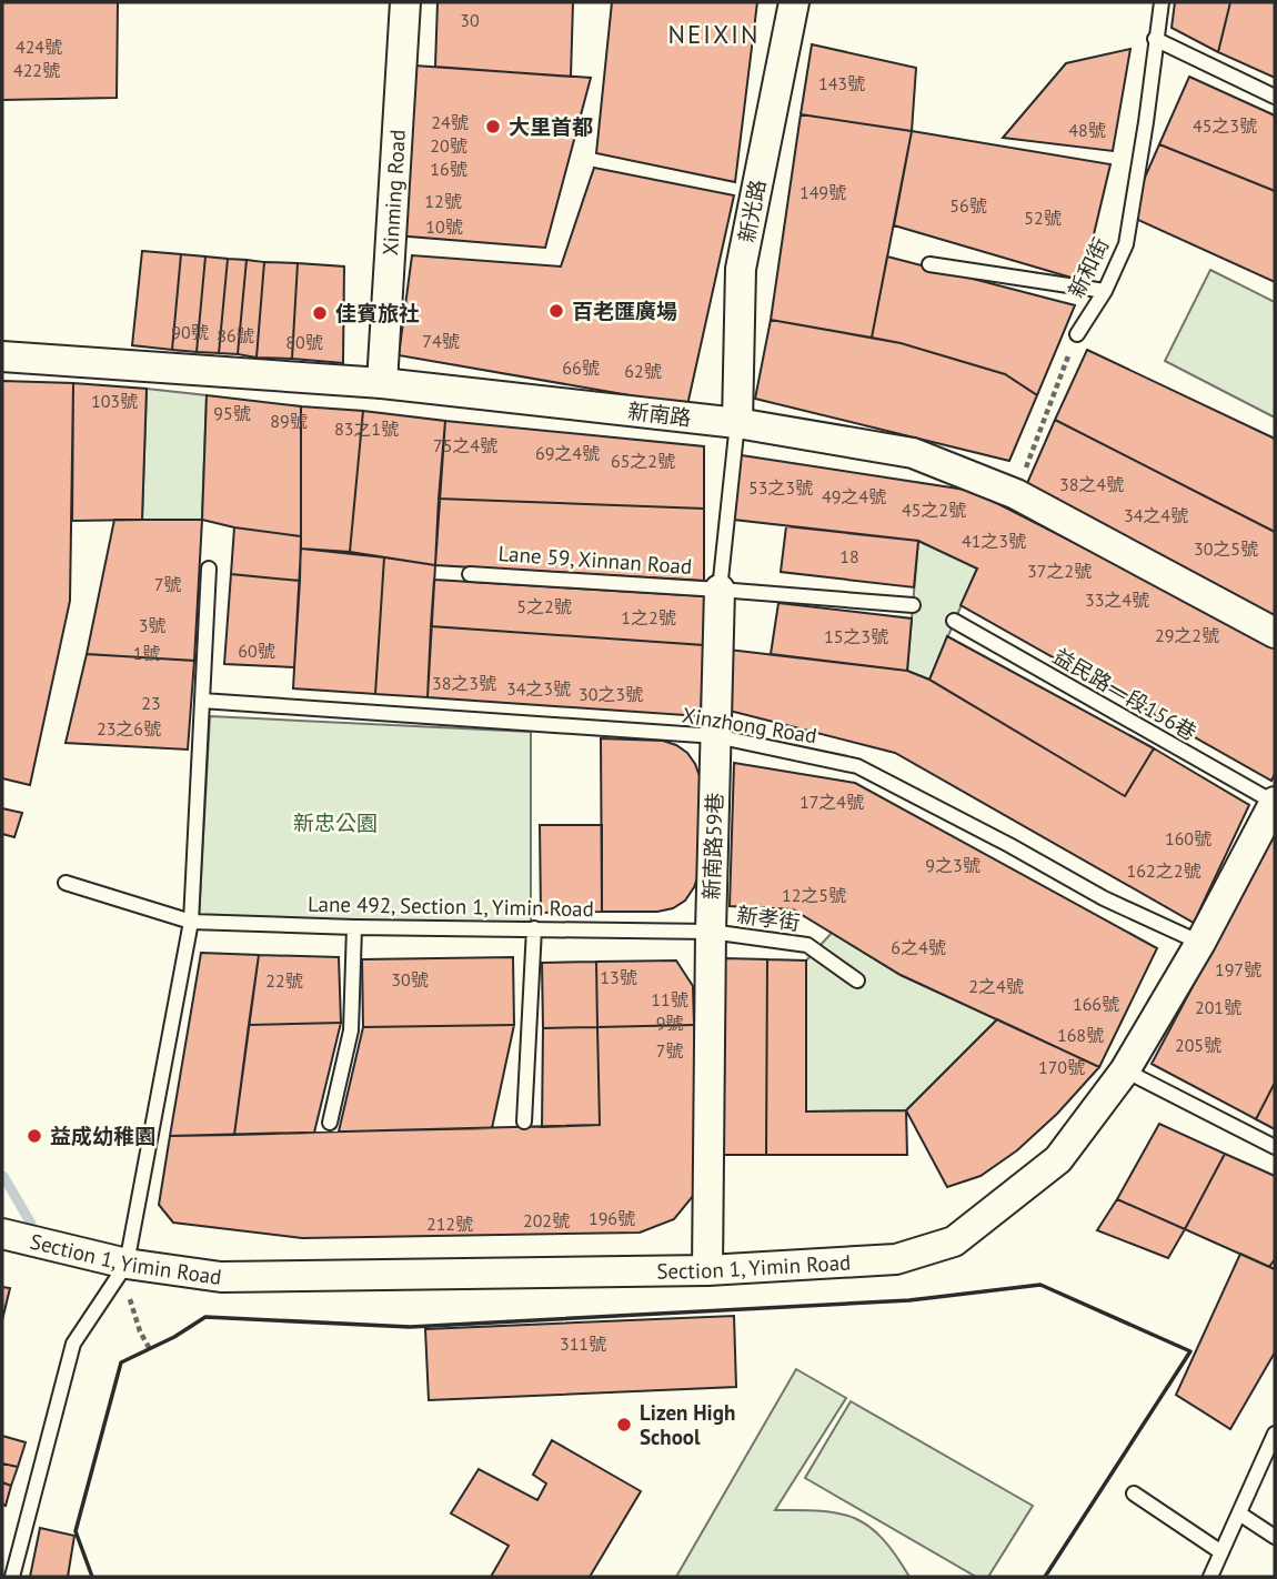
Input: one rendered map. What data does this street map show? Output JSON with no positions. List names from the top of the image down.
{
  "streets": {
    "street": [
      "Xinming Road",
      "新光路",
      "新南路",
      "新南路59巷",
      "Section 1, Yimin Road"
    ],
    "lane": [
      "新和街",
      "Lane 59, Xinnan Road",
      "益民路一段156巷",
      "Xinzhong Road",
      "Lane 492, Section 1, Yimin Road",
      "新孝街"
    ]
  },
  "crossings": [
    ["Xinming Road", "新南路"],
    ["新光路", "新南路"],
    ["新光路", "新南路59巷"],
    ["新南路", "新南路59巷"],
    ["Lane 59, Xinnan Road", "新南路59巷"],
    ["益民路一段156巷", "Section 1, Yimin Road"],
    ["Xinzhong Road", "新南路59巷"],
    ["Xinzhong Road", "Section 1, Yimin Road"],
    ["新南路59巷", "Lane 492, Section 1, Yimin Road"],
    ["新南路59巷", "新孝街"],
    ["新南路59巷", "Section 1, Yimin Road"],
    ["Lane 492, Section 1, Yimin Road", "新孝街"]
  ],
  "districts": ["NEIXIN"],
  "parks": ["新忠公園"],
  "places": [
    "大里首都",
    "百老匯廣場",
    "佳賓旅社",
    "益成幼稚園",
    "Lizen High School"
  ],
  "house_numbers": [
    "30",
    "424號",
    "422號",
    "143號",
    "24號",
    "45之3號",
    "48號",
    "20號",
    "16號",
    "149號",
    "12號",
    "56號",
    "52號",
    "10號",
    "90號",
    "86號",
    "74號",
    "80號",
    "66號",
    "62號",
    "103號",
    "95號",
    "89號",
    "83之1號",
    "75之4號",
    "69之4號",
    "65之2號",
    "38之4號",
    "53之3號",
    "49之4號",
    "45之2號",
    "34之4號",
    "41之3號",
    "30之5號",
    "18",
    "37之2號",
    "7號",
    "33之4號",
    "5之2號",
    "1之2號",
    "3號",
    "29之2號",
    "15之3號",
    "60號",
    "1號",
    "38之3號",
    "34之3號",
    "30之3號",
    "23",
    "23之6號",
    "17之4號",
    "160號",
    "9之3號",
    "162之2號",
    "12之5號",
    "6之4號",
    "197號",
    "13號",
    "30號",
    "22號",
    "2之4號",
    "11號",
    "166號",
    "201號",
    "9號",
    "168號",
    "205號",
    "7號",
    "170號",
    "196號",
    "202號",
    "212號",
    "311號"
  ]
}
